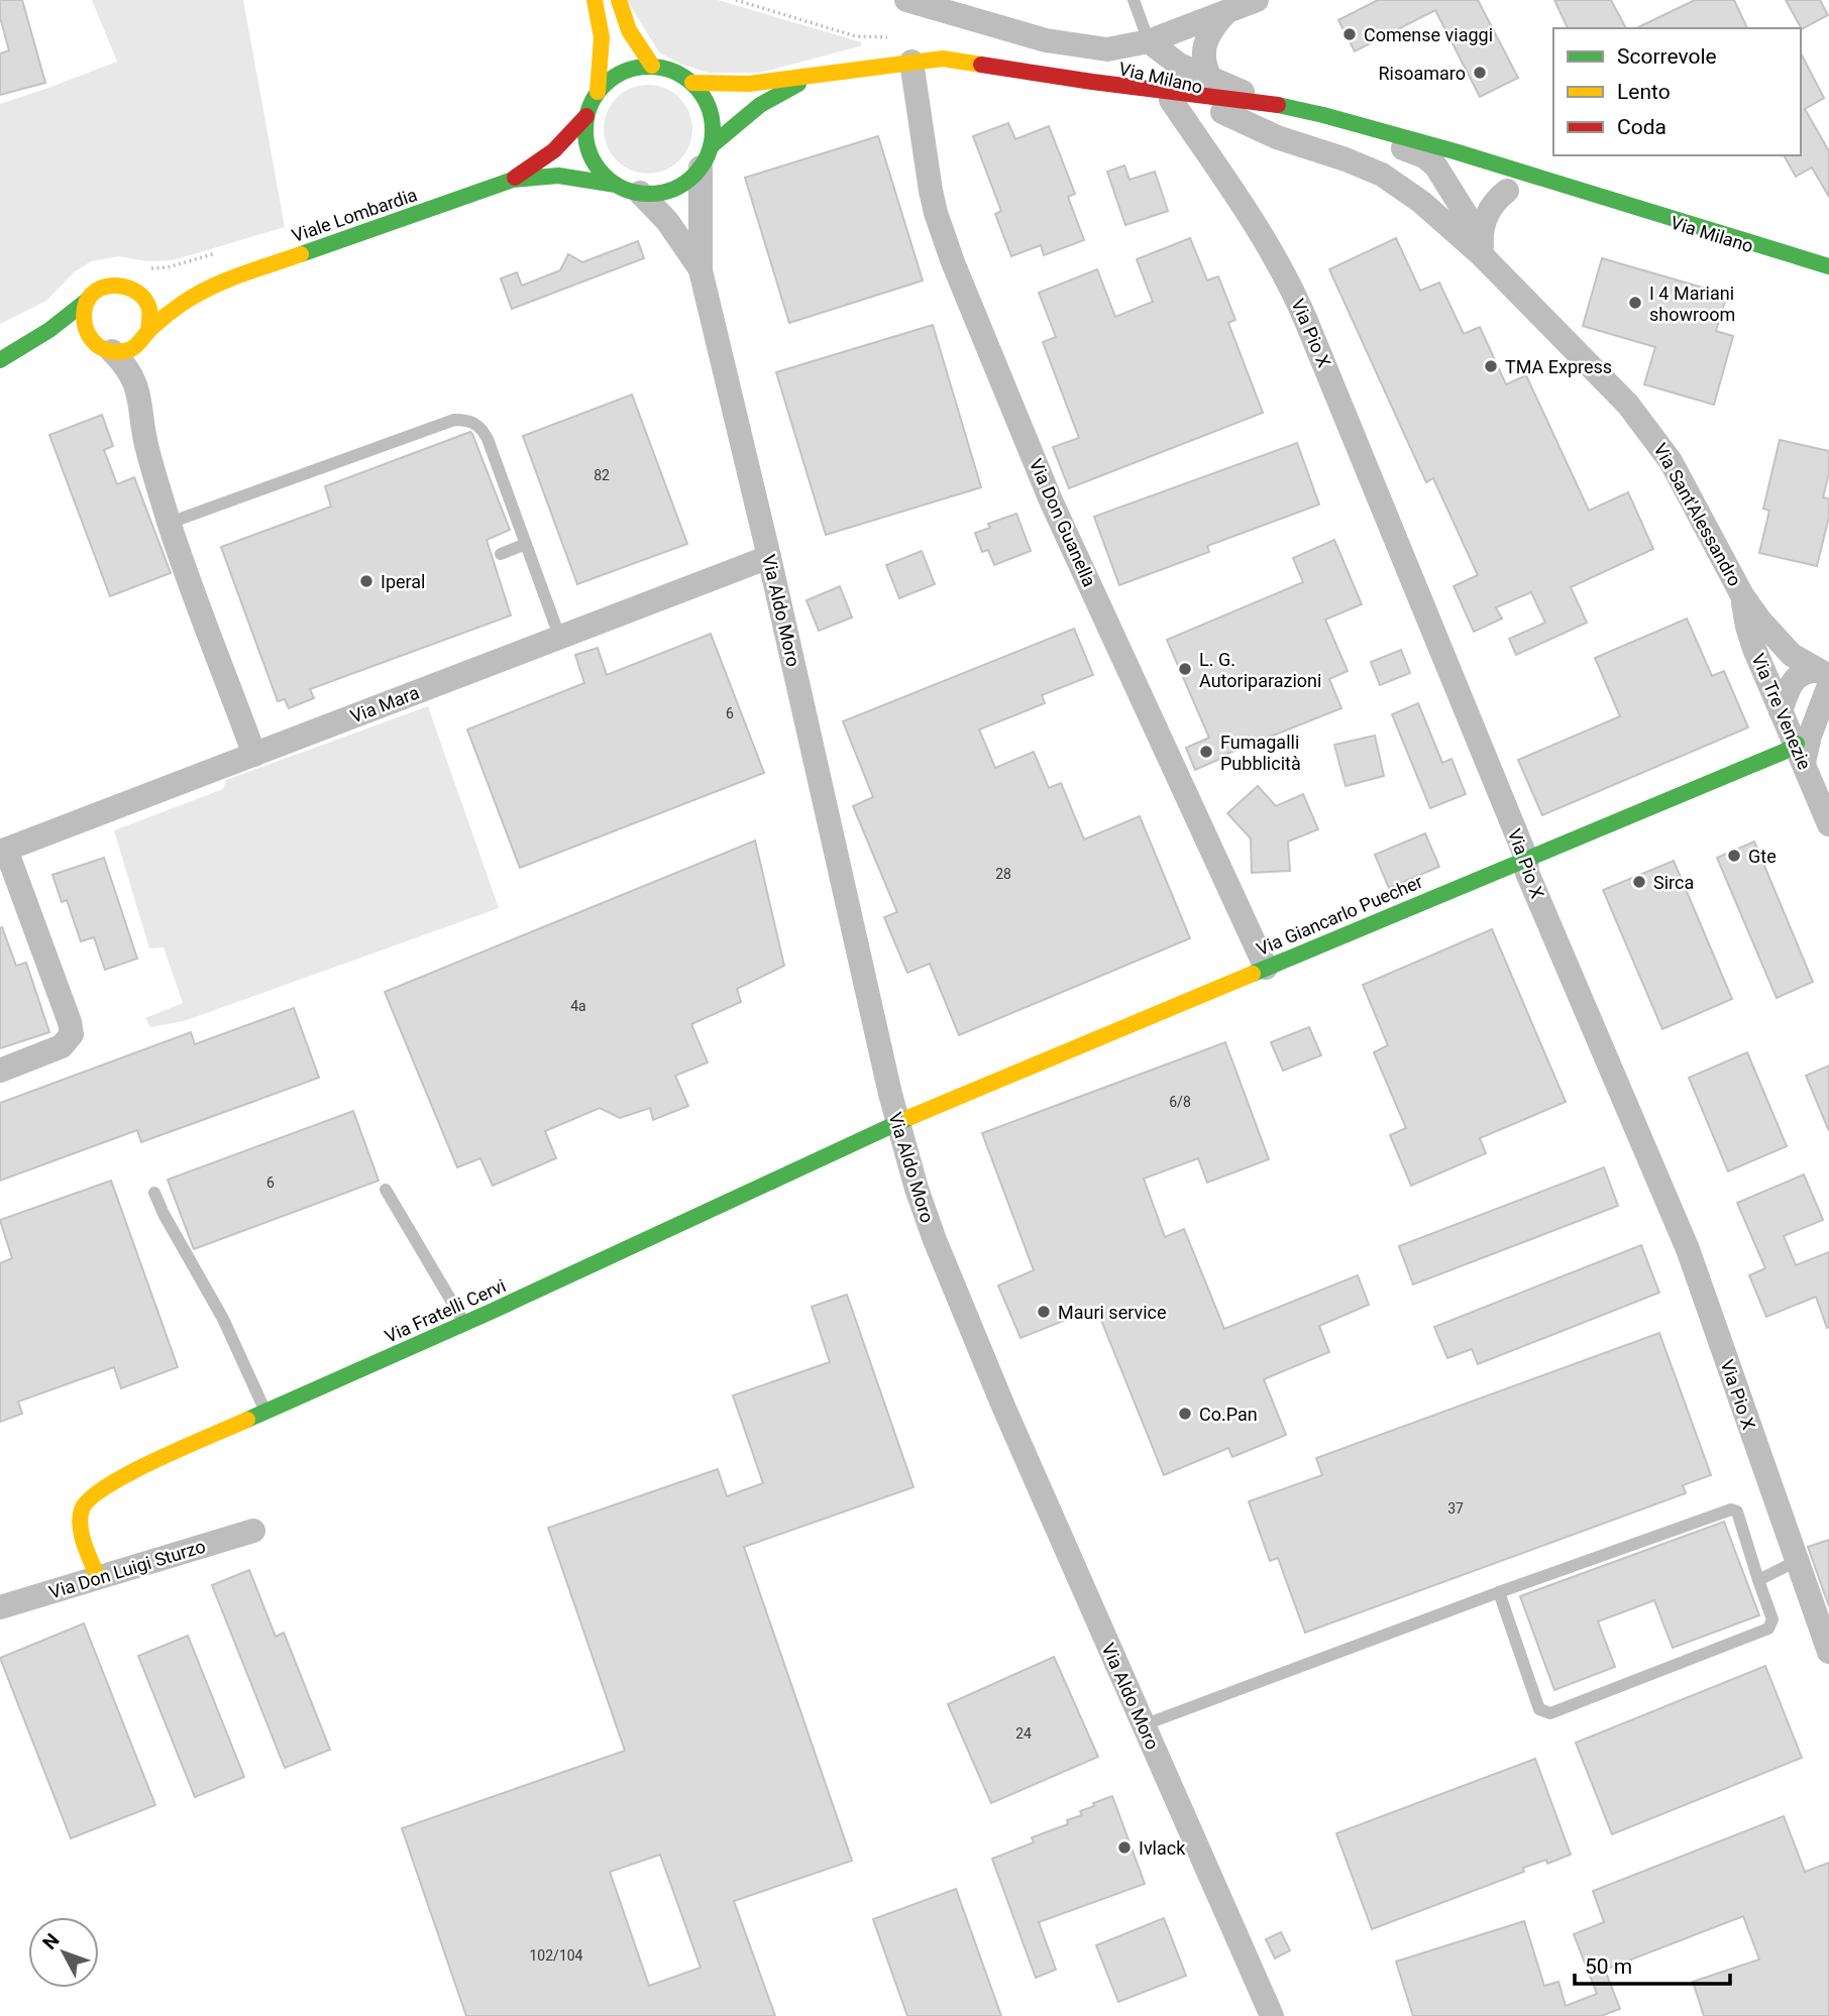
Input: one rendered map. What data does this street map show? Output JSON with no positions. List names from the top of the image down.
{
  "streets": {
    "main road": [
      "Via Milano",
      "Viale Lombardia",
      "Via Giancarlo Puecher",
      "Via Fratelli Cervi"
    ],
    "street": [
      "Via Pio X",
      "Via Sant'Alessandro",
      "Via Don Guanella",
      "Via Aldo Moro",
      "Via Mara",
      "Via Tre Venezie",
      "Via Don Luigi Sturzo"
    ]
  },
  "crossings": [
    ["Via Milano", "Via Pio X"],
    ["Viale Lombardia", "Via Aldo Moro"],
    ["Via Pio X", "Via Giancarlo Puecher"],
    ["Via Sant'Alessandro", "Via Tre Venezie"],
    ["Via Don Guanella", "Via Giancarlo Puecher"],
    ["Via Aldo Moro", "Via Mara"],
    ["Via Aldo Moro", "Via Giancarlo Puecher"],
    ["Via Aldo Moro", "Via Fratelli Cervi"],
    ["Via Tre Venezie", "Via Giancarlo Puecher"],
    ["Via Giancarlo Puecher", "Via Fratelli Cervi"],
    ["Via Fratelli Cervi", "Via Don Luigi Sturzo"]
  ],
  "places": [
    "Comense viaggi",
    "Risoamaro",
    "I 4 Mariani showroom",
    "TMA Express",
    "Iperal",
    "L. G. Autoriparazioni",
    "Fumagalli Pubblicità",
    "Gte",
    "Sirca",
    "Mauri service",
    "Co.Pan",
    "Ivlack"
  ],
  "house_numbers": [
    "82",
    "6",
    "28",
    "4a",
    "6/8",
    "6",
    "37",
    "24",
    "102/104"
  ],
  "legend": ["Scorrevole", "Lento", "Coda"],
  "scale_bar": "50 m",
  "north": "top left"
}
